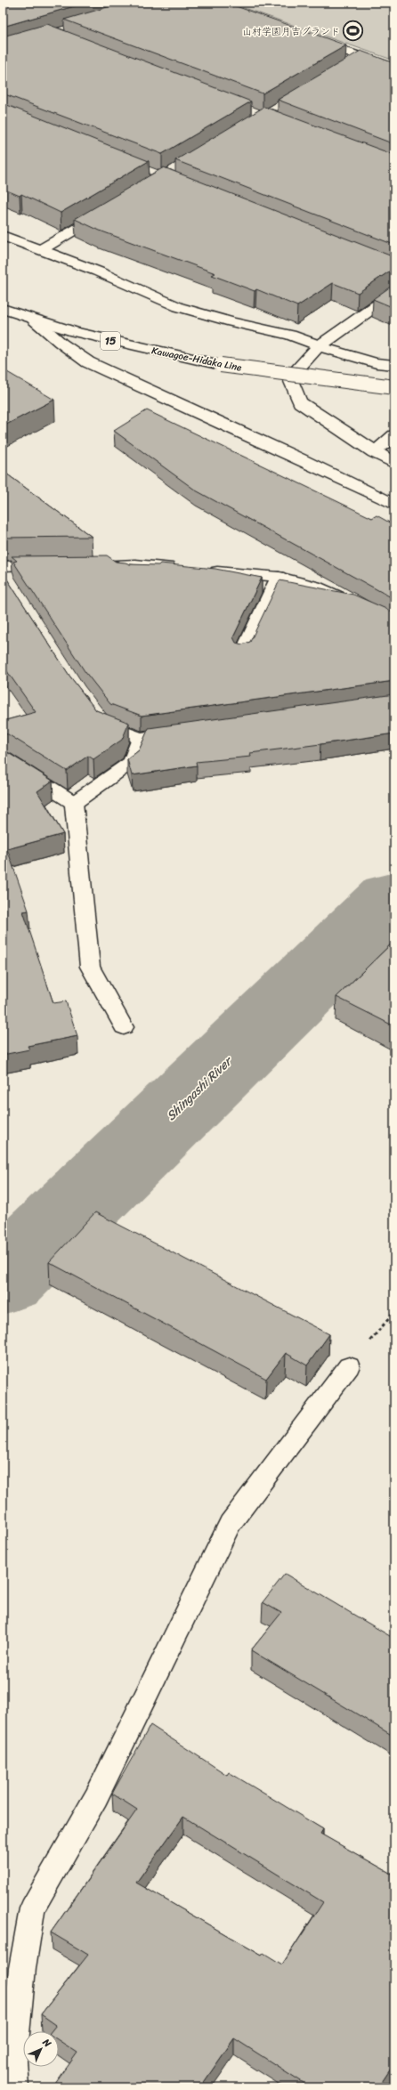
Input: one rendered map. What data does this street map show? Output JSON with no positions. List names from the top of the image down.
{
  "streets": {
    "street": ["15", "Kawagoe-Hidaka Line"]
  },
  "water": ["Shingashi River"],
  "places": {
    "sports": ["山村学園月吉グランド"]
  },
  "north": "top right"
}
